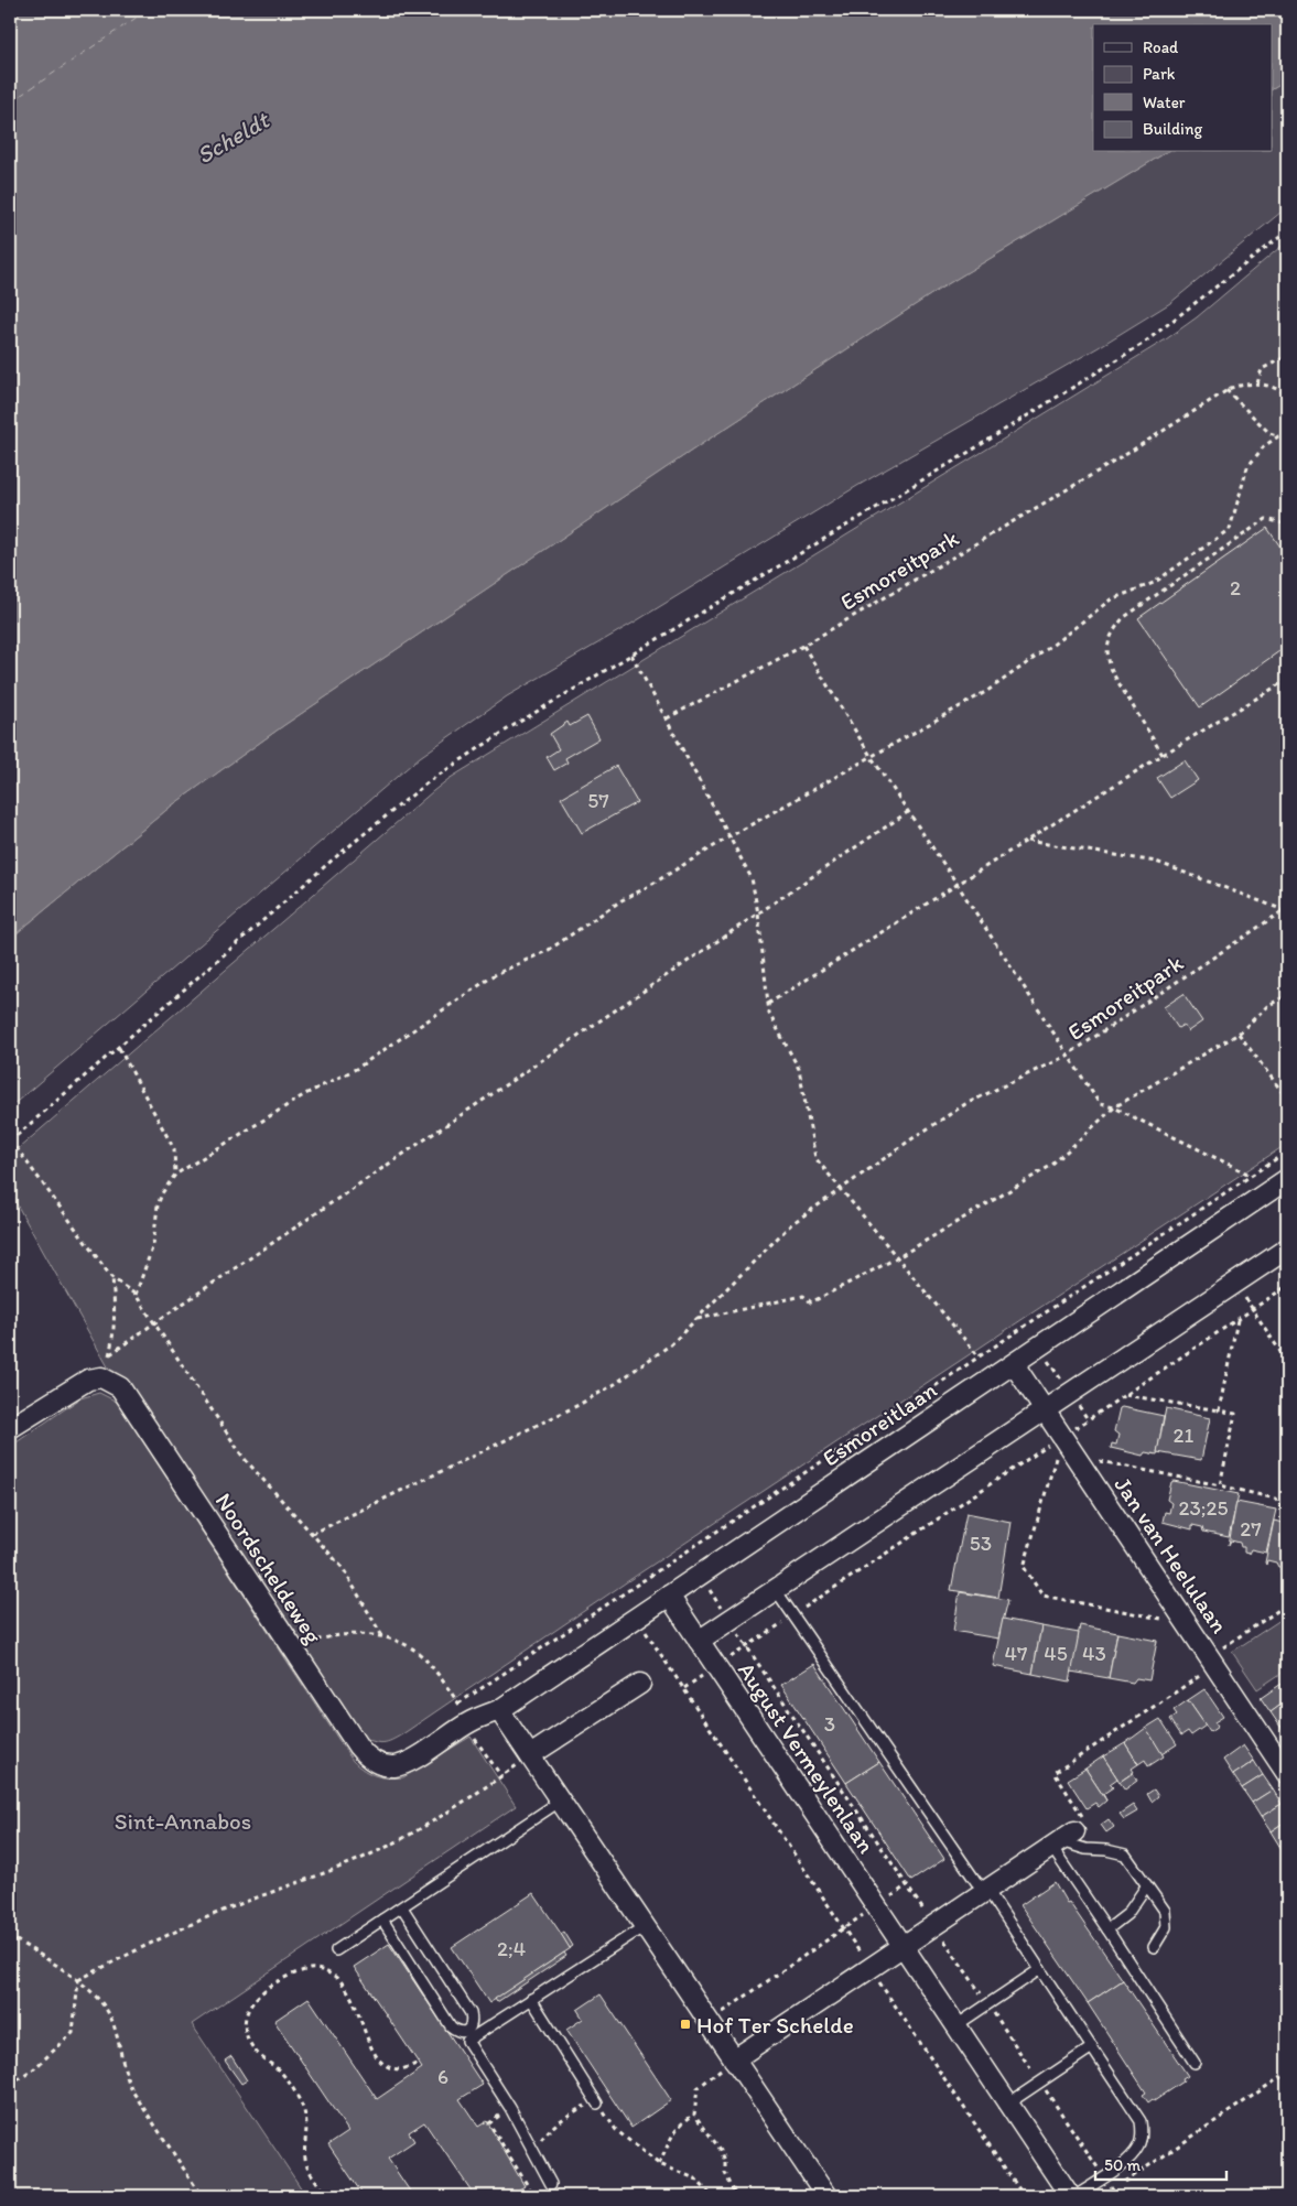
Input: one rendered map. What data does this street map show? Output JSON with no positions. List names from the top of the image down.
{
  "streets": {
    "street": [
      "Esmoreitlaan",
      "Jan van Heelulaan",
      "Noordscheldeweg",
      "August Vermeylenlaan"
    ],
    "path": ["Esmoreitpark"]
  },
  "crossings": [
    ["Esmoreitlaan", "Jan van Heelulaan"],
    ["Esmoreitlaan", "Noordscheldeweg"],
    ["Esmoreitlaan", "August Vermeylenlaan"]
  ],
  "water": ["Scheldt"],
  "parks": ["Sint-Annabos"],
  "places": {
    "transit": ["Hof Ter Schelde"]
  },
  "house_numbers": [
    "2",
    "57",
    "21",
    "23;25",
    "27",
    "53",
    "47",
    "45",
    "43",
    "3",
    "2;4",
    "6"
  ],
  "legend": [
    "Road",
    "Park",
    "Water",
    "Building"
  ],
  "scale_bar": "50 m"
}
